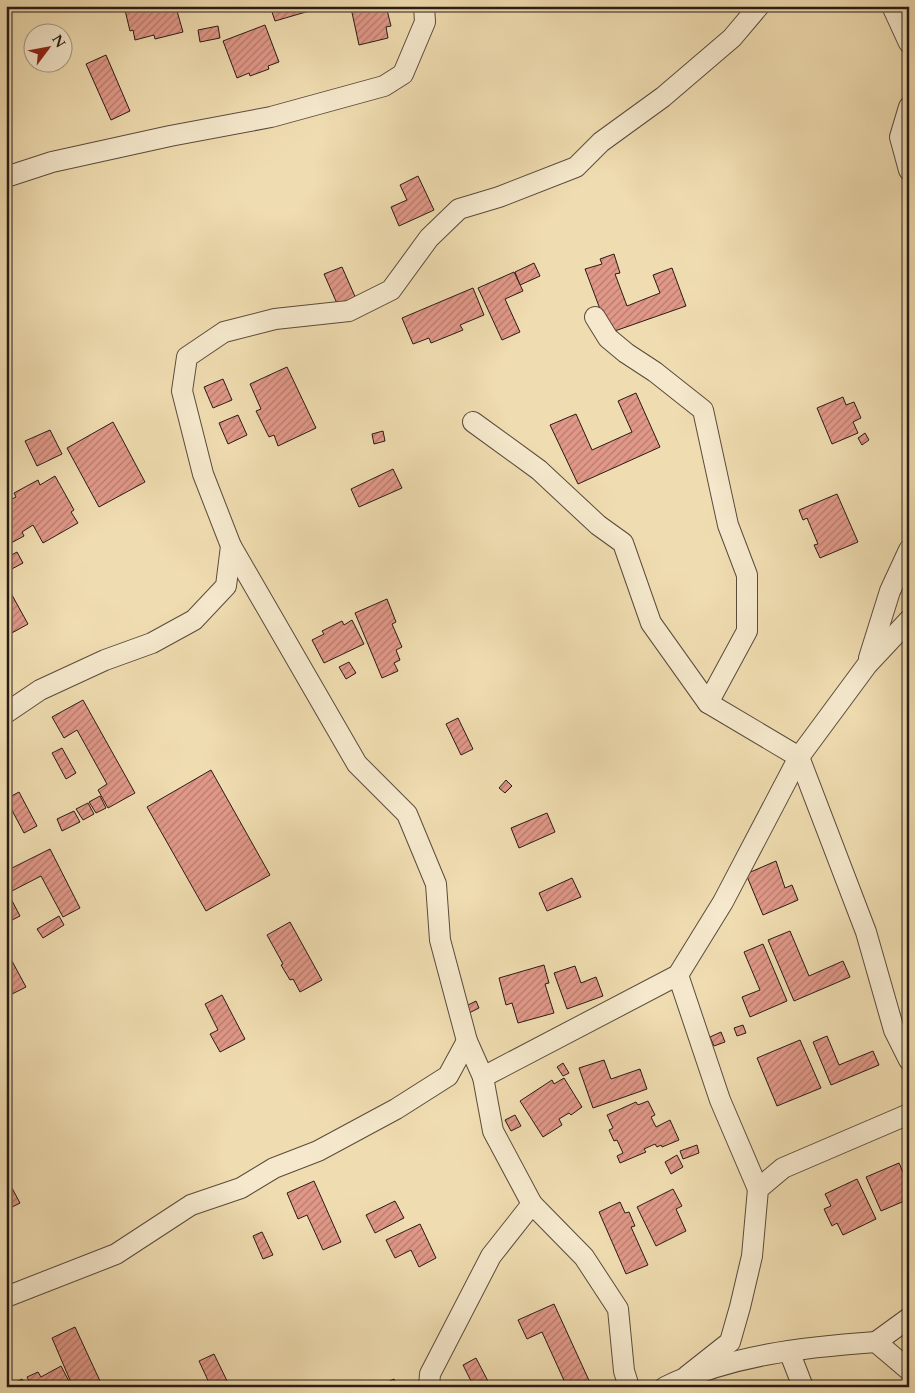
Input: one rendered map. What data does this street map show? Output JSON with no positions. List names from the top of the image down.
{
  "north": "top right"
}
